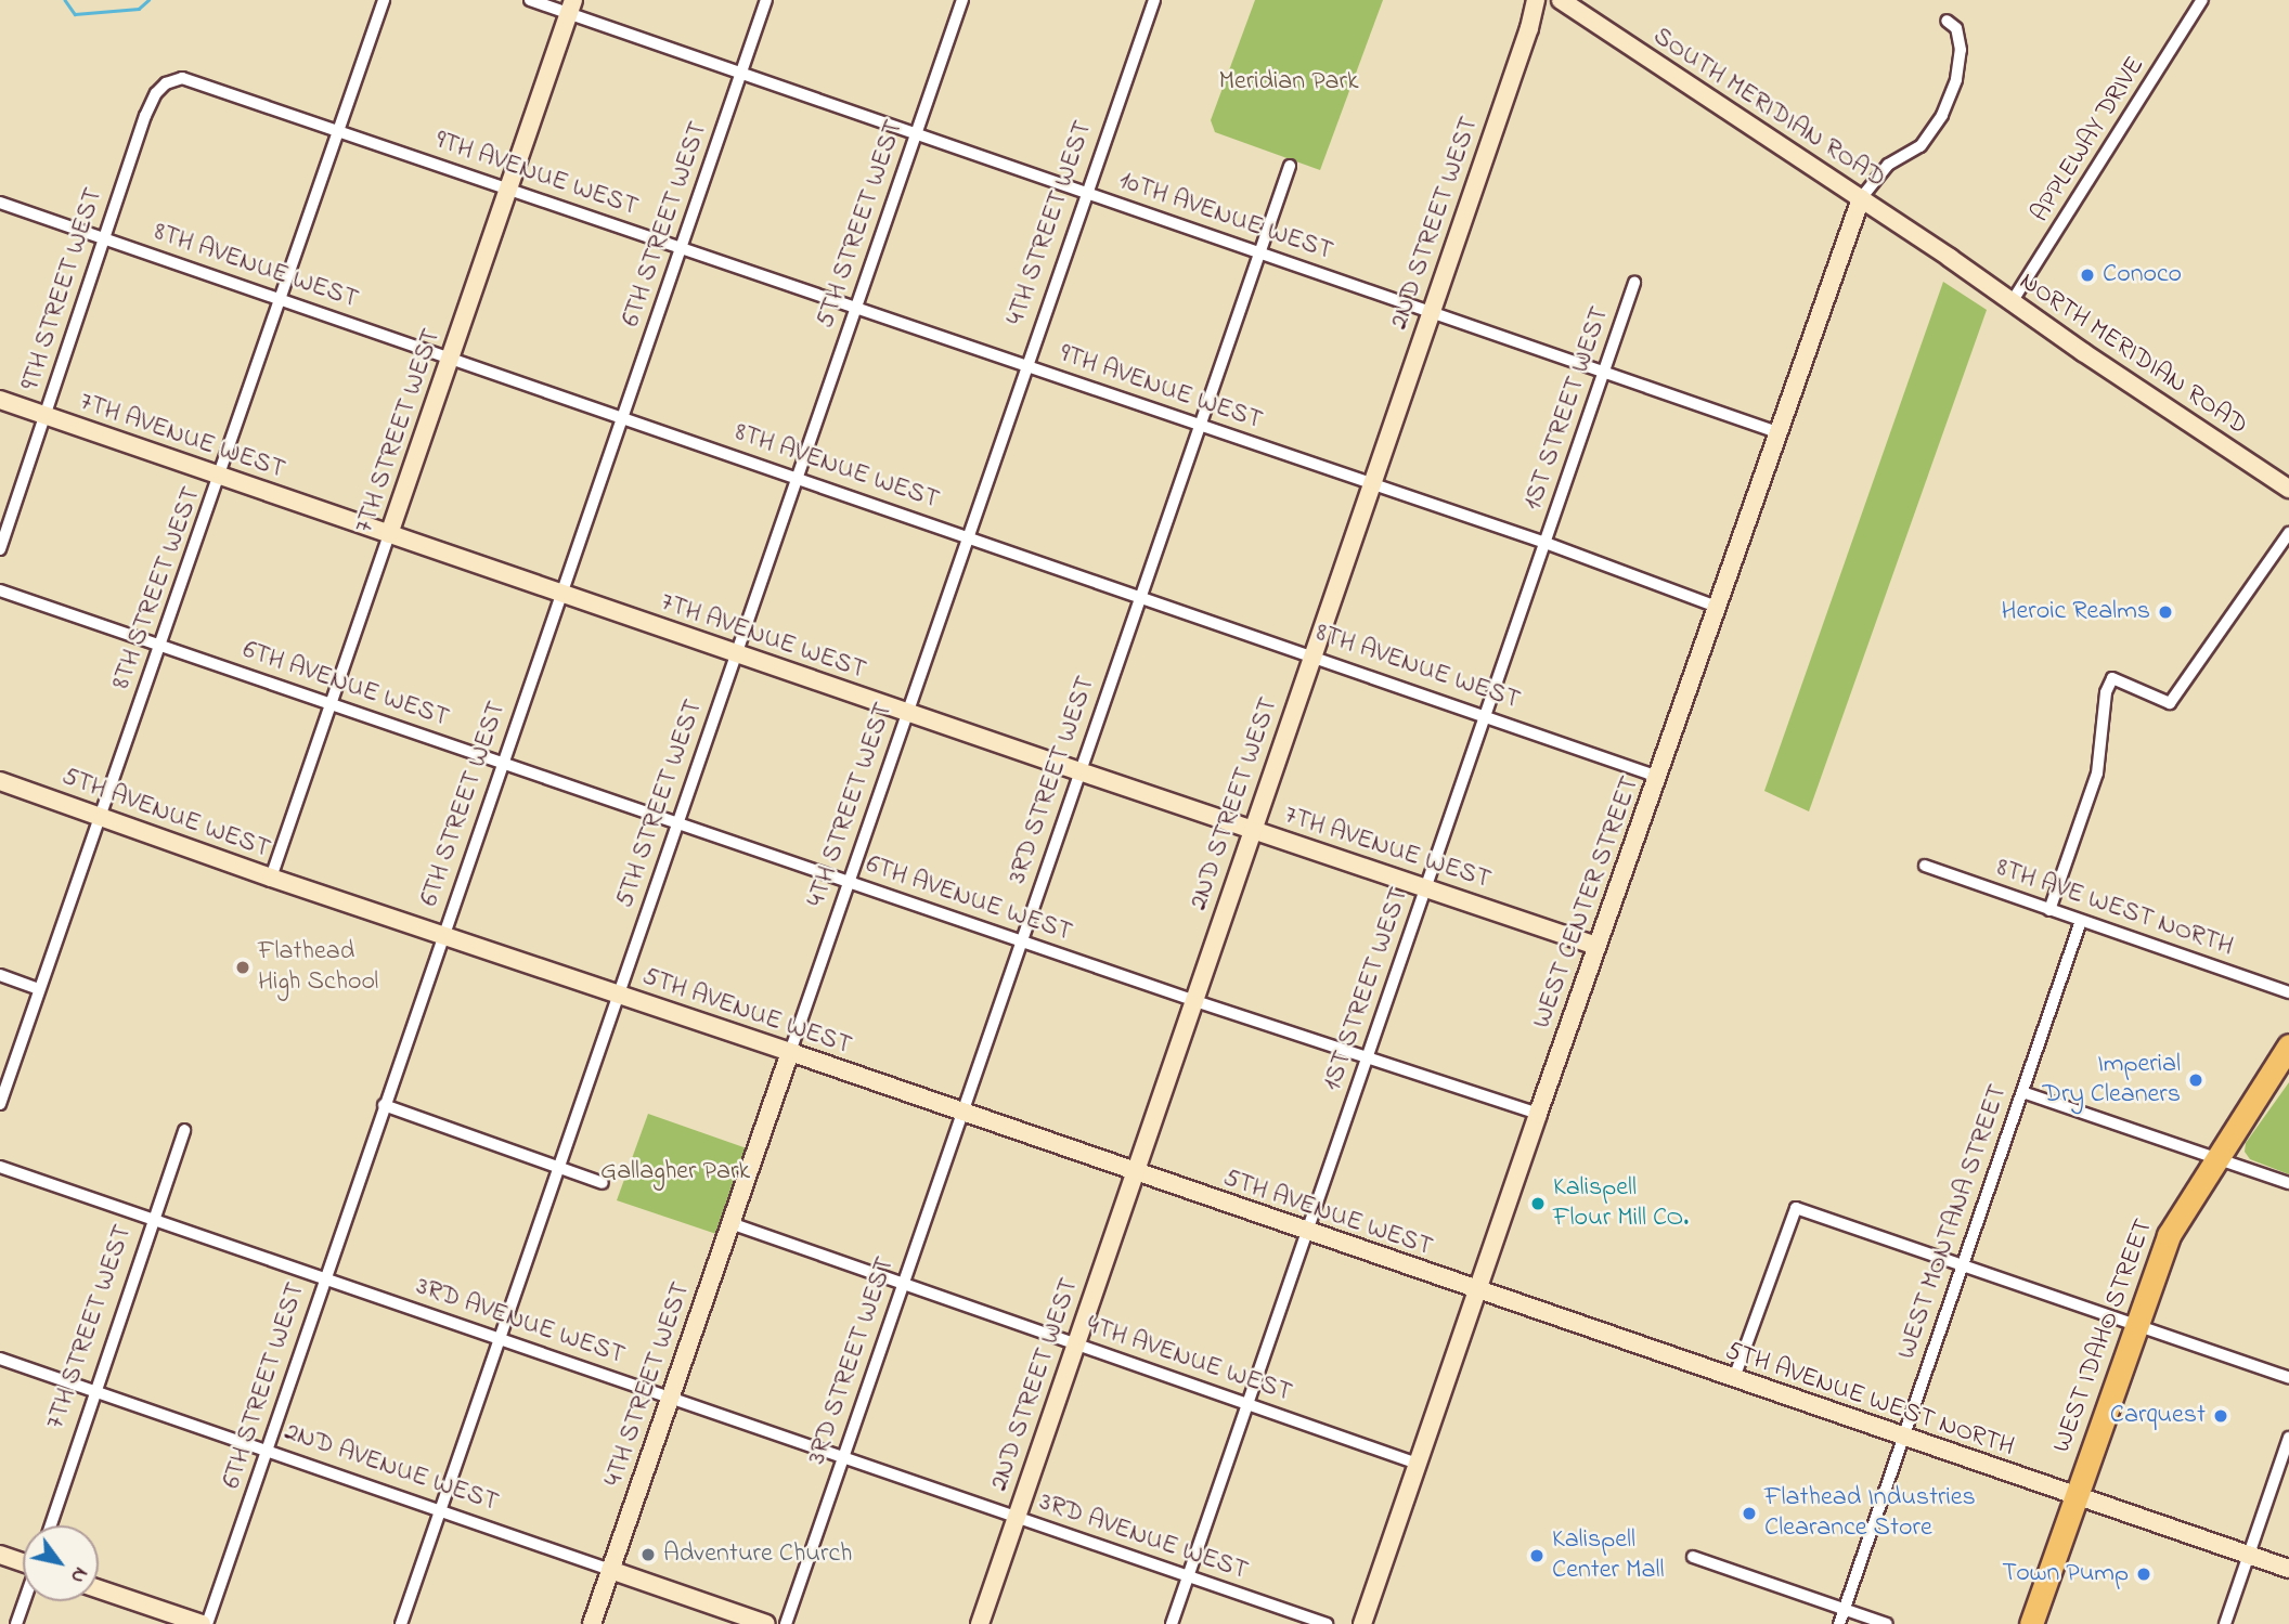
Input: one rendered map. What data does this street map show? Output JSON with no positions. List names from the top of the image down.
{
  "streets": {
    "highway": ["WEST IDAHO STREET"],
    "street": [
      "SOUTH MERIDIAN ROAD",
      "APPLEWAY DRIVE",
      "9TH AVENUE WEST",
      "10TH AVENUE WEST",
      "4TH STREET WEST",
      "2ND STREET WEST",
      "6TH STREET WEST",
      "5TH STREET WEST",
      "8TH AVENUE WEST",
      "9TH STREET WEST",
      "NORTH MERIDIAN ROAD",
      "1ST STREET WEST",
      "7TH STREET WEST",
      "7TH AVENUE WEST",
      "8TH STREET WEST",
      "6TH AVENUE WEST",
      "3RD STREET WEST",
      "5TH AVENUE WEST",
      "WEST CENTER STREET",
      "8TH AVE WEST NORTH",
      "WEST MONTANA STREET",
      "3RD AVENUE WEST",
      "4TH AVENUE WEST",
      "5TH AVENUE WEST NORTH",
      "2ND AVENUE WEST"
    ]
  },
  "crossings": [
    ["SOUTH MERIDIAN ROAD", "NORTH MERIDIAN ROAD"],
    ["SOUTH MERIDIAN ROAD", "WEST CENTER STREET"],
    ["APPLEWAY DRIVE", "NORTH MERIDIAN ROAD"],
    ["9TH AVENUE WEST", "4TH STREET WEST"],
    ["9TH AVENUE WEST", "2ND STREET WEST"],
    ["9TH AVENUE WEST", "6TH STREET WEST"],
    ["9TH AVENUE WEST", "5TH STREET WEST"],
    ["9TH AVENUE WEST", "9TH STREET WEST"],
    ["9TH AVENUE WEST", "1ST STREET WEST"],
    ["9TH AVENUE WEST", "7TH STREET WEST"],
    ["9TH AVENUE WEST", "8TH STREET WEST"],
    ["9TH AVENUE WEST", "3RD STREET WEST"],
    ["9TH AVENUE WEST", "WEST CENTER STREET"],
    ["10TH AVENUE WEST", "4TH STREET WEST"],
    ["10TH AVENUE WEST", "2ND STREET WEST"],
    ["10TH AVENUE WEST", "6TH STREET WEST"],
    ["10TH AVENUE WEST", "5TH STREET WEST"],
    ["10TH AVENUE WEST", "1ST STREET WEST"],
    ["10TH AVENUE WEST", "7TH STREET WEST"],
    ["10TH AVENUE WEST", "3RD STREET WEST"],
    ["10TH AVENUE WEST", "WEST CENTER STREET"],
    ["4TH STREET WEST", "8TH AVENUE WEST"],
    ["4TH STREET WEST", "7TH AVENUE WEST"],
    ["4TH STREET WEST", "6TH AVENUE WEST"],
    ["4TH STREET WEST", "5TH AVENUE WEST"],
    ["4TH STREET WEST", "3RD AVENUE WEST"],
    ["4TH STREET WEST", "4TH AVENUE WEST"],
    ["4TH STREET WEST", "2ND AVENUE WEST"],
    ["2ND STREET WEST", "8TH AVENUE WEST"],
    ["2ND STREET WEST", "7TH AVENUE WEST"],
    ["2ND STREET WEST", "6TH AVENUE WEST"],
    ["2ND STREET WEST", "5TH AVENUE WEST"],
    ["2ND STREET WEST", "3RD AVENUE WEST"],
    ["2ND STREET WEST", "4TH AVENUE WEST"],
    ["6TH STREET WEST", "8TH AVENUE WEST"],
    ["6TH STREET WEST", "7TH AVENUE WEST"],
    ["6TH STREET WEST", "6TH AVENUE WEST"],
    ["6TH STREET WEST", "5TH AVENUE WEST"],
    ["6TH STREET WEST", "3RD AVENUE WEST"],
    ["6TH STREET WEST", "2ND AVENUE WEST"],
    ["5TH STREET WEST", "8TH AVENUE WEST"],
    ["5TH STREET WEST", "7TH AVENUE WEST"],
    ["5TH STREET WEST", "6TH AVENUE WEST"],
    ["5TH STREET WEST", "5TH AVENUE WEST"],
    ["5TH STREET WEST", "3RD AVENUE WEST"],
    ["5TH STREET WEST", "2ND AVENUE WEST"],
    ["8TH AVENUE WEST", "9TH STREET WEST"],
    ["8TH AVENUE WEST", "1ST STREET WEST"],
    ["8TH AVENUE WEST", "7TH STREET WEST"],
    ["8TH AVENUE WEST", "8TH STREET WEST"],
    ["8TH AVENUE WEST", "3RD STREET WEST"],
    ["8TH AVENUE WEST", "WEST CENTER STREET"],
    ["9TH STREET WEST", "7TH AVENUE WEST"],
    ["1ST STREET WEST", "7TH AVENUE WEST"],
    ["1ST STREET WEST", "6TH AVENUE WEST"],
    ["1ST STREET WEST", "5TH AVENUE WEST"],
    ["1ST STREET WEST", "3RD AVENUE WEST"],
    ["1ST STREET WEST", "4TH AVENUE WEST"],
    ["7TH STREET WEST", "7TH AVENUE WEST"],
    ["7TH STREET WEST", "6TH AVENUE WEST"],
    ["7TH STREET WEST", "5TH AVENUE WEST"],
    ["7TH STREET WEST", "3RD AVENUE WEST"],
    ["7TH STREET WEST", "2ND AVENUE WEST"],
    ["7TH AVENUE WEST", "8TH STREET WEST"],
    ["7TH AVENUE WEST", "3RD STREET WEST"],
    ["7TH AVENUE WEST", "WEST CENTER STREET"],
    ["8TH STREET WEST", "6TH AVENUE WEST"],
    ["8TH STREET WEST", "5TH AVENUE WEST"],
    ["6TH AVENUE WEST", "3RD STREET WEST"],
    ["6TH AVENUE WEST", "WEST CENTER STREET"],
    ["3RD STREET WEST", "5TH AVENUE WEST"],
    ["3RD STREET WEST", "3RD AVENUE WEST"],
    ["3RD STREET WEST", "4TH AVENUE WEST"],
    ["5TH AVENUE WEST", "WEST CENTER STREET"],
    ["5TH AVENUE WEST", "5TH AVENUE WEST NORTH"],
    ["WEST CENTER STREET", "4TH AVENUE WEST"],
    ["WEST CENTER STREET", "5TH AVENUE WEST NORTH"],
    ["8TH AVE WEST NORTH", "WEST MONTANA STREET"],
    ["WEST MONTANA STREET", "5TH AVENUE WEST NORTH"],
    ["WEST IDAHO STREET", "5TH AVENUE WEST NORTH"]
  ],
  "parks": ["Meridian Park", "Gallagher Park"],
  "places": [
    "Conoco",
    "Heroic Realms",
    "Flathead High School",
    "Imperial Dry Cleaners",
    "Kalispell Flour Mill CO.",
    "Carquest",
    "Flathead Industries Clearance Store",
    "Adventure Church",
    "Kalispell Center Mall",
    "Town Pump"
  ],
  "north": "bottom right"
}
